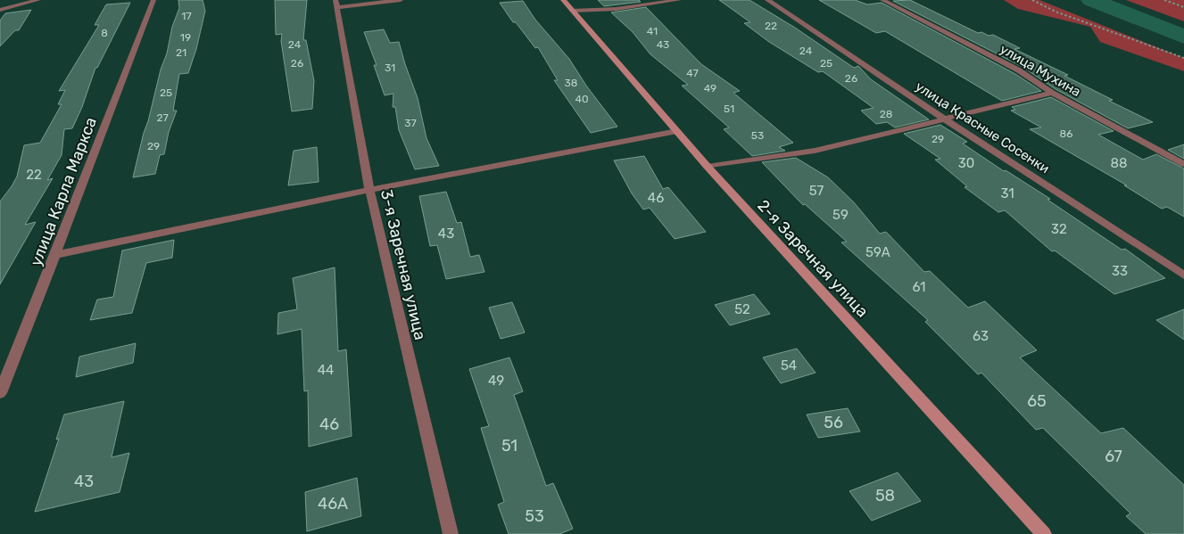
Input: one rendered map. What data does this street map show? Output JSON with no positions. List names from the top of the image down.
{
  "streets": {
    "main road": ["2-я Заречная улица"],
    "street": [
      "улица Мухина",
      "улица Красные Сосенки",
      "улица Карла Маркса",
      "3-я Заречная улица"
    ]
  },
  "house_numbers": [
    "17",
    "22",
    "41",
    "8",
    "19",
    "24",
    "43",
    "24",
    "21",
    "26",
    "25",
    "31",
    "47",
    "26",
    "38",
    "49",
    "25",
    "40",
    "51",
    "28",
    "27",
    "37",
    "86",
    "53",
    "29",
    "29",
    "30",
    "88",
    "22",
    "57",
    "31",
    "46",
    "59",
    "32",
    "43",
    "59А",
    "33",
    "61",
    "52",
    "63",
    "54",
    "44",
    "49",
    "65",
    "56",
    "46",
    "51",
    "67",
    "43",
    "58",
    "46А",
    "53"
  ]
}
